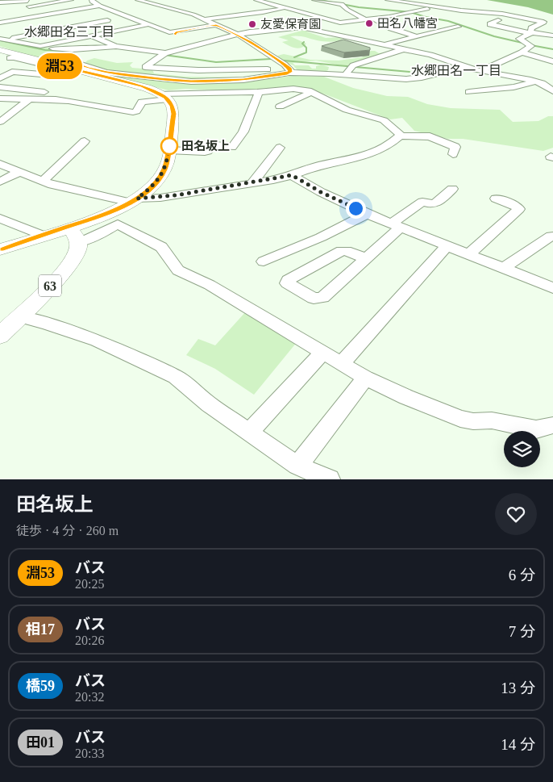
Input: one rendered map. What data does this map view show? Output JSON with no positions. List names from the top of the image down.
{
  "streets": {
    "main road": ["63"]
  },
  "districts": ["水郷田名三丁目", "水郷田名一丁目"],
  "places": ["田名八幡宮", "友愛保育園", "田名坂上"],
  "lines": ["bus line 淵53"],
  "page": {
    "on_map": "淵53",
    "heading": ["田名坂上", "徒歩 · 4 分 · 260 m"],
    "list": [
      {
        "mark": "淵53",
        "name": "バス",
        "note": "20:25",
        "value": "6 分"
      },
      {
        "mark": "相17",
        "name": "バス",
        "note": "20:26",
        "value": "7 分"
      },
      {
        "mark": "橋59",
        "name": "バス",
        "note": "20:32",
        "value": "13 分"
      },
      {
        "mark": "田01",
        "name": "バス",
        "note": "20:33",
        "value": "14 分"
      }
    ]
  }
}
